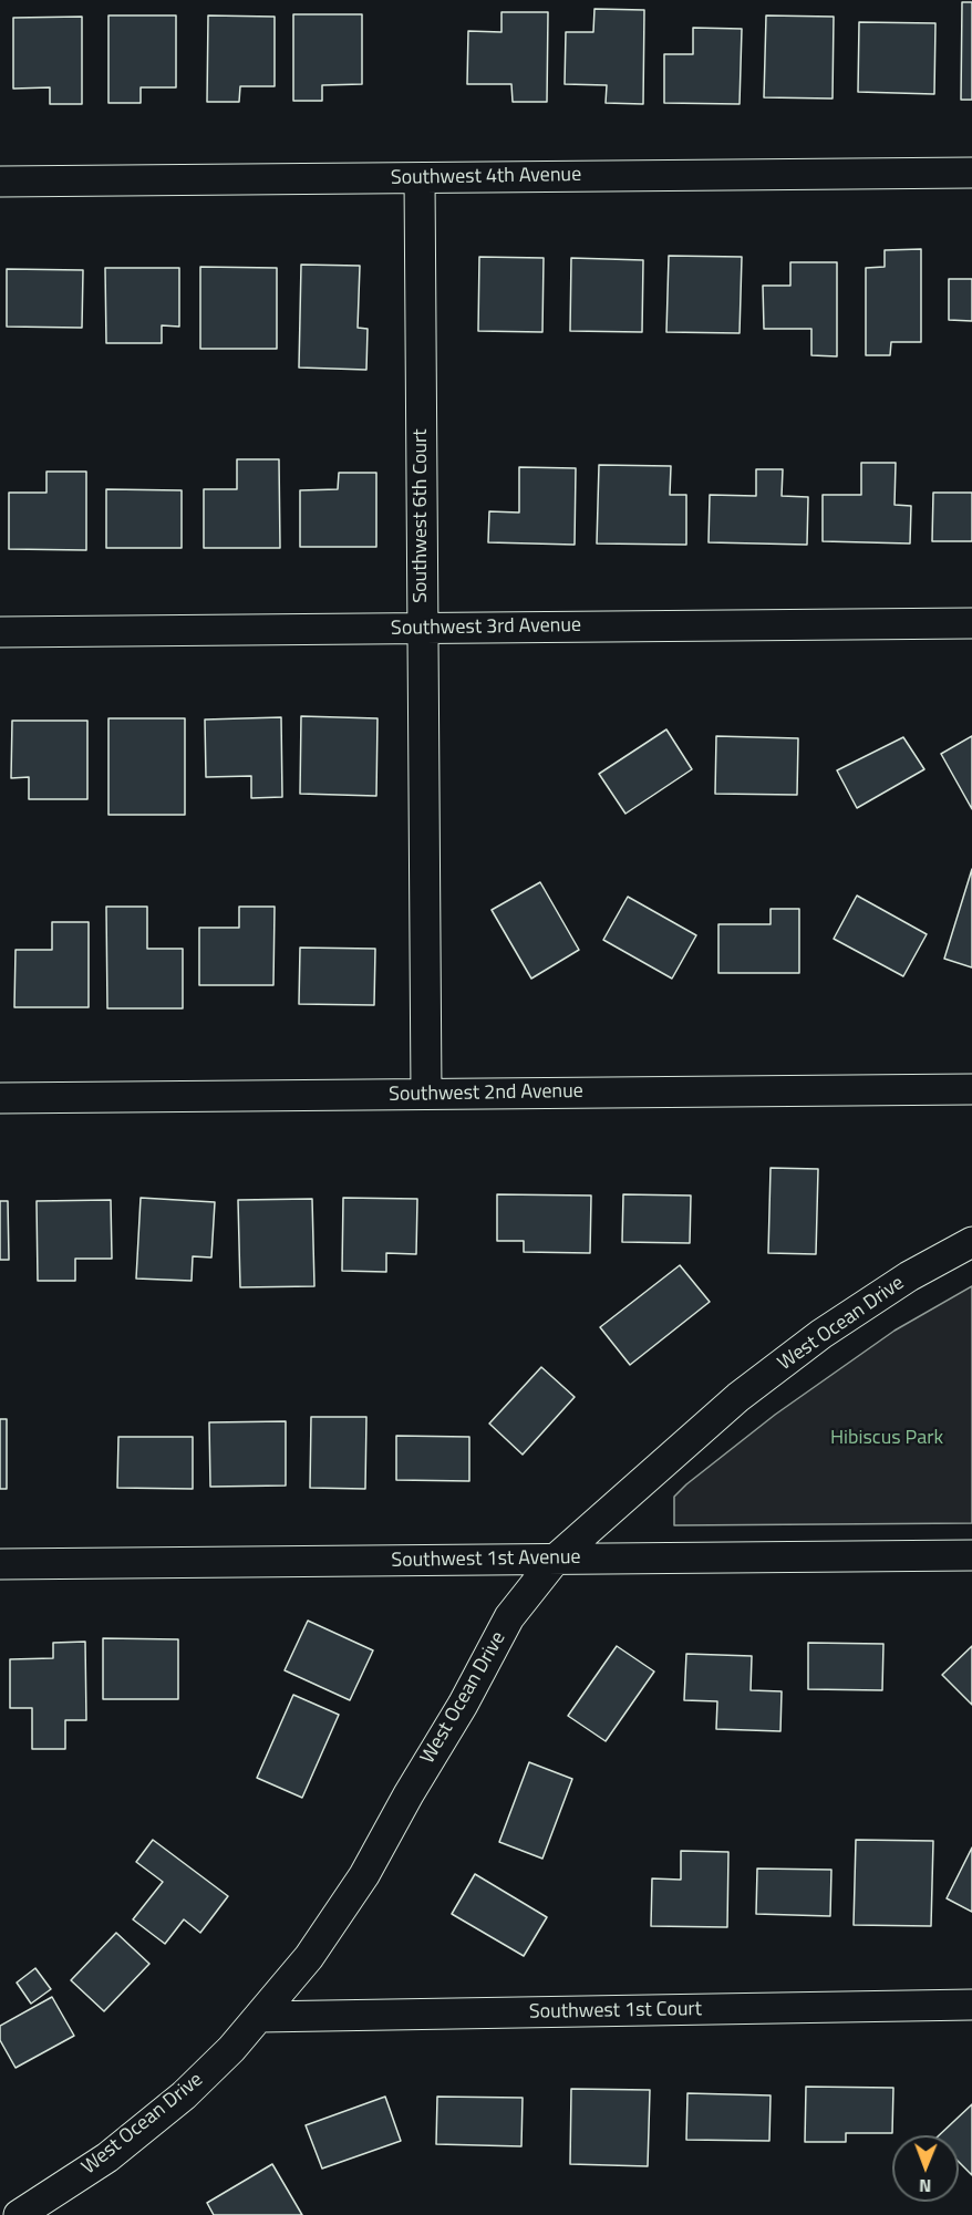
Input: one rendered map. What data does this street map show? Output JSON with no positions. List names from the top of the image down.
{
  "streets": {
    "street": [
      "Southwest 4th Avenue",
      "Southwest 6th Court",
      "Southwest 3rd Avenue",
      "Southwest 2nd Avenue",
      "West Ocean Drive",
      "Southwest 1st Avenue",
      "Southwest 1st Court"
    ]
  },
  "crossings": [
    ["Southwest 4th Avenue", "Southwest 6th Court"],
    ["Southwest 6th Court", "Southwest 3rd Avenue"],
    ["Southwest 6th Court", "Southwest 2nd Avenue"],
    ["West Ocean Drive", "Southwest 1st Avenue"],
    ["West Ocean Drive", "Southwest 1st Court"]
  ],
  "parks": ["Hibiscus Park"],
  "north": "bottom"
}
